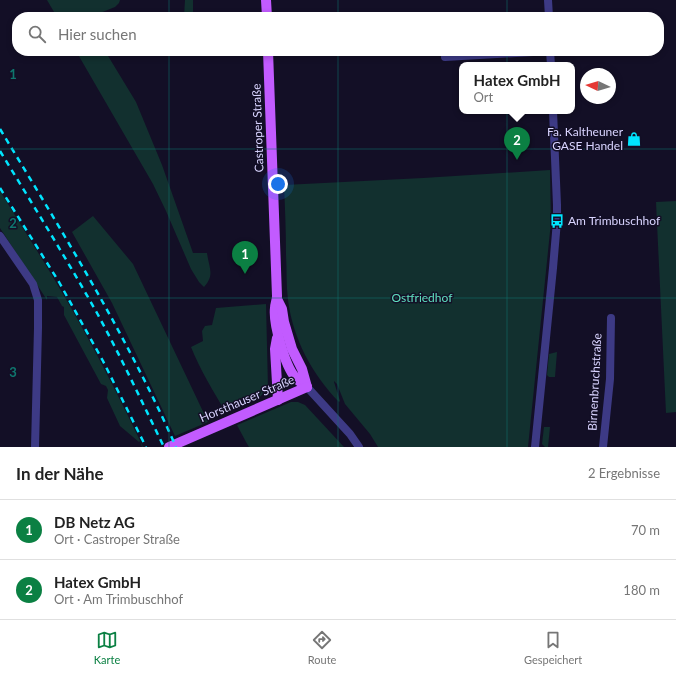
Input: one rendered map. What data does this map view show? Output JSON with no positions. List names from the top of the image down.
{
  "streets": {
    "main road": ["Castroper Straße", "Horsthauser Straße"],
    "street": ["Birnenbruchstraße"]
  },
  "crossings": [
    ["Castroper Straße", "Horsthauser Straße"]
  ],
  "parks": ["Ostfriedhof"],
  "places": {
    "shop": ["Fa. Kaltheuner GASE Handel"],
    "bus stop": ["Am Trimbuschhof"]
  },
  "north": "left",
  "page": {
    "search": "Hier suchen",
    "popup": ["Hatex GmbH", "Ort"],
    "pins": ["2", "1"],
    "heading": ["In der Nähe", "2 Ergebnisse"],
    "list": [
      {
        "mark": "1",
        "name": "DB Netz AG",
        "note": "Ort · Castroper Straße",
        "value": "70 m"
      },
      {
        "mark": "2",
        "name": "Hatex GmbH",
        "note": "Ort · Am Trimbuschhof",
        "value": "180 m"
      }
    ],
    "nav": ["Karte", "Route", "Gespeichert"]
  },
  "grid": {
    "rows": ["1", "2", "3"]
  }
}
